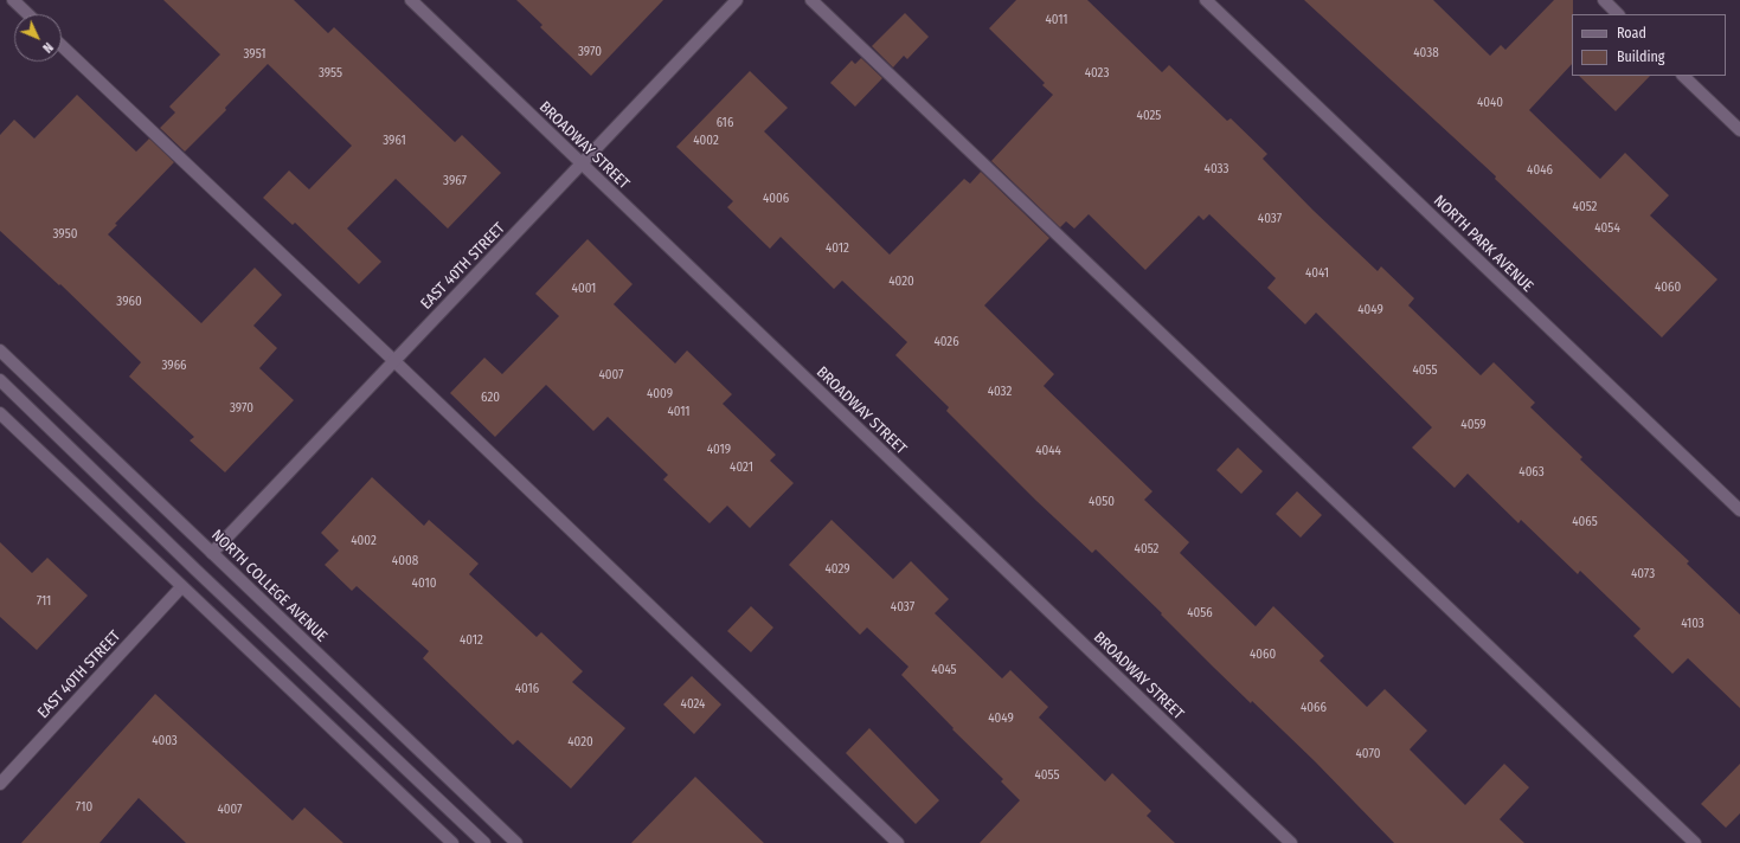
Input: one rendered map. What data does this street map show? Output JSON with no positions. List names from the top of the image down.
{
  "streets": {
    "street": [
      "BROADWAY STREET",
      "NORTH PARK AVENUE",
      "EAST 40TH STREET",
      "NORTH COLLEGE AVENUE"
    ]
  },
  "crossings": [
    ["BROADWAY STREET", "EAST 40TH STREET"],
    ["EAST 40TH STREET", "NORTH COLLEGE AVENUE"]
  ],
  "house_numbers": [
    "4011",
    "3970",
    "4038",
    "3951",
    "3955",
    "4023",
    "4040",
    "4025",
    "616",
    "3961",
    "4002",
    "4033",
    "4046",
    "3967",
    "4006",
    "4052",
    "4037",
    "4054",
    "3950",
    "4012",
    "4041",
    "4020",
    "4060",
    "4001",
    "3960",
    "4049",
    "4026",
    "3966",
    "4055",
    "4007",
    "4032",
    "4009",
    "620",
    "3970",
    "4011",
    "4059",
    "4019",
    "4044",
    "4021",
    "4063",
    "4050",
    "4065",
    "4002",
    "4052",
    "4008",
    "4029",
    "4073",
    "4010",
    "711",
    "4037",
    "4056",
    "4103",
    "4012",
    "4060",
    "4045",
    "4016",
    "4024",
    "4066",
    "4049",
    "4003",
    "4020",
    "4070",
    "4055",
    "710",
    "4007"
  ],
  "legend": ["Road", "Building"],
  "north": "bottom right"
}
